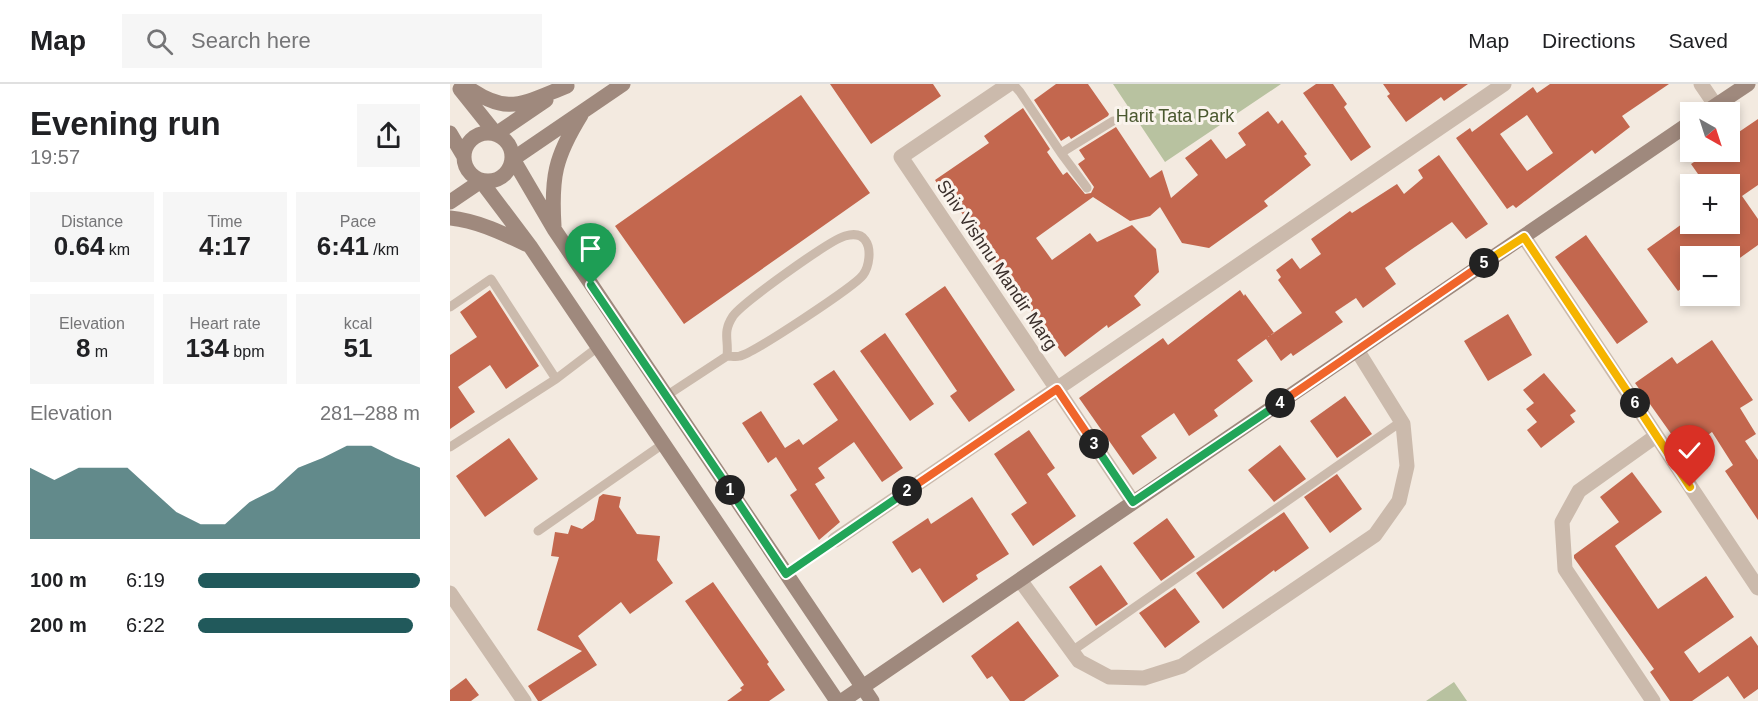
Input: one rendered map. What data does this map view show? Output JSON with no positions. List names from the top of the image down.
{
  "streets": {
    "street": ["Shiv Vishnu Mandir Marg"]
  },
  "parks": ["Harit Tata Park"],
  "north": "bottom right",
  "page": {
    "header": "Map",
    "search": "Search here",
    "nav": ["Map", "Directions", "Saved"],
    "heading": ["Evening run", "19:57"],
    "map_buttons": ["+", "−"],
    "stats": [
      ["Distance", "0.64 km"],
      ["Time", "4:17"],
      ["Pace", "6:41 /km"],
      ["Elevation", "8 m"],
      ["Heart rate", "134 bpm"],
      ["kcal", "51"]
    ],
    "pins": [
      "5",
      "4",
      "6",
      "3",
      "1",
      "2"
    ],
    "chart": ["Elevation", "281–288 m"],
    "list": [
      {
        "name": "100 m",
        "note": "6:19"
      },
      {
        "name": "200 m",
        "note": "6:22"
      }
    ]
  }
}
